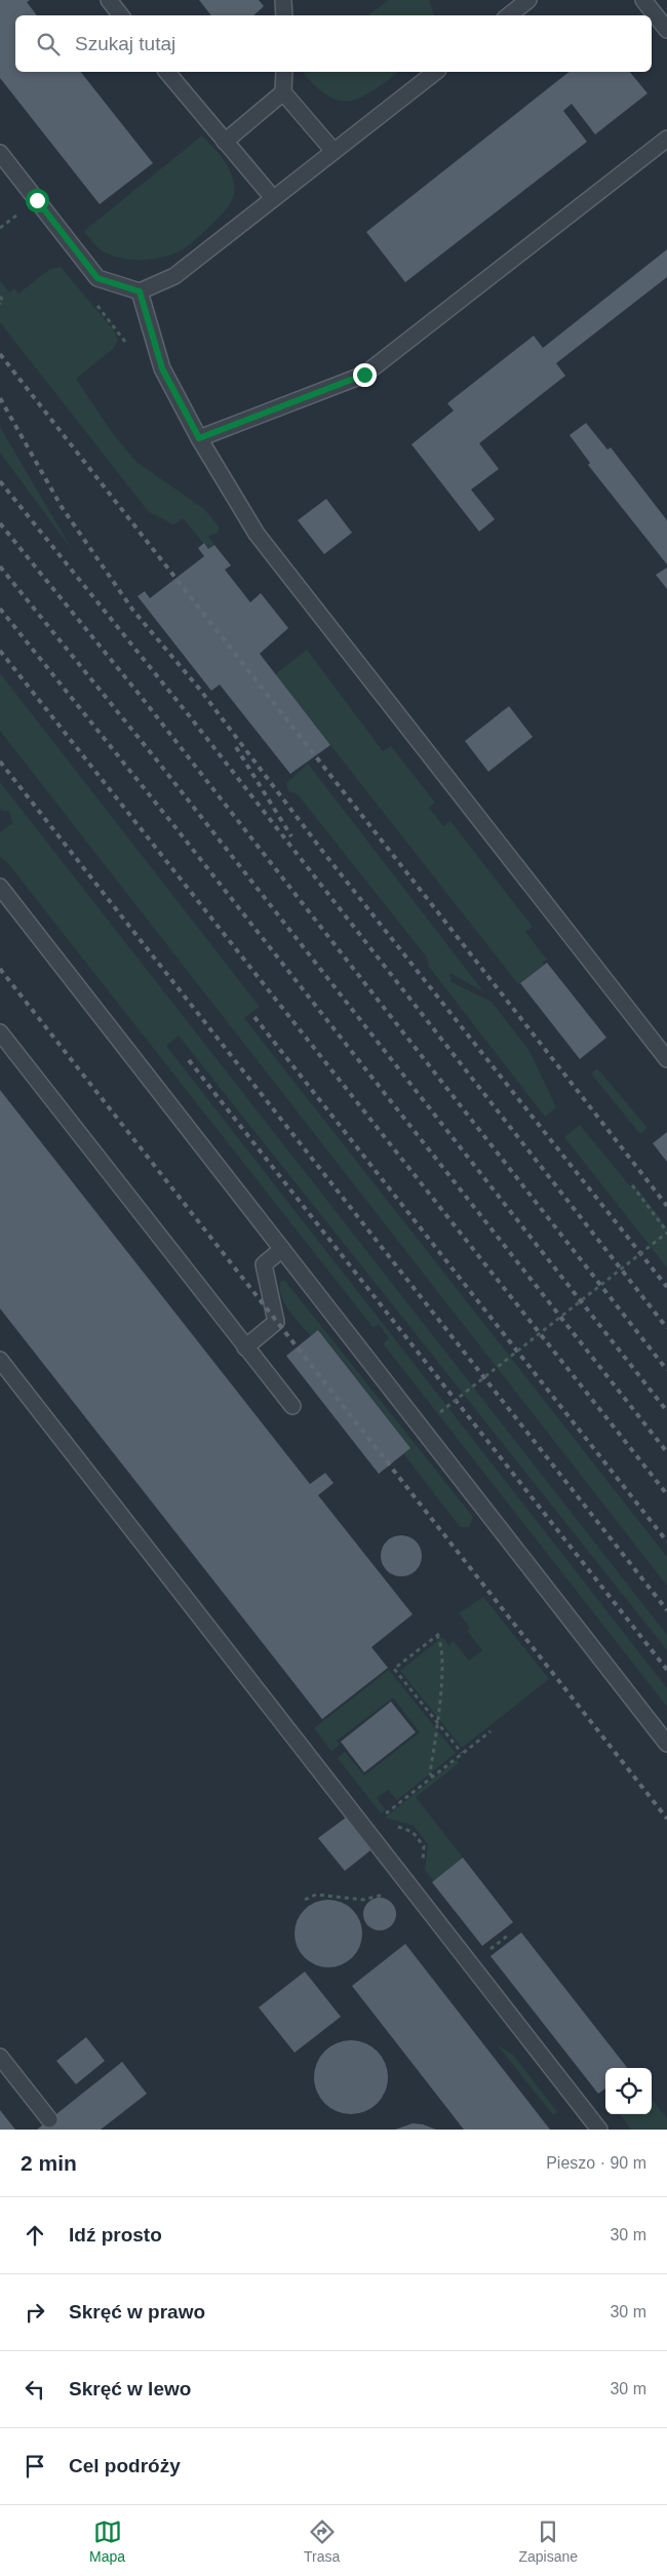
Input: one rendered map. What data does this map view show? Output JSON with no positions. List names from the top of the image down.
{
  "page": {
    "search": "Szukaj tutaj",
    "heading": ["2 min", "Pieszo · 90 m"],
    "list": [
      ["Idź prosto", "30 m"],
      ["Skręć w prawo", "30 m"],
      ["Skręć w lewo", "30 m"],
      "Cel podróży"
    ],
    "nav": ["Mapa", "Trasa", "Zapisane"]
  }
}
